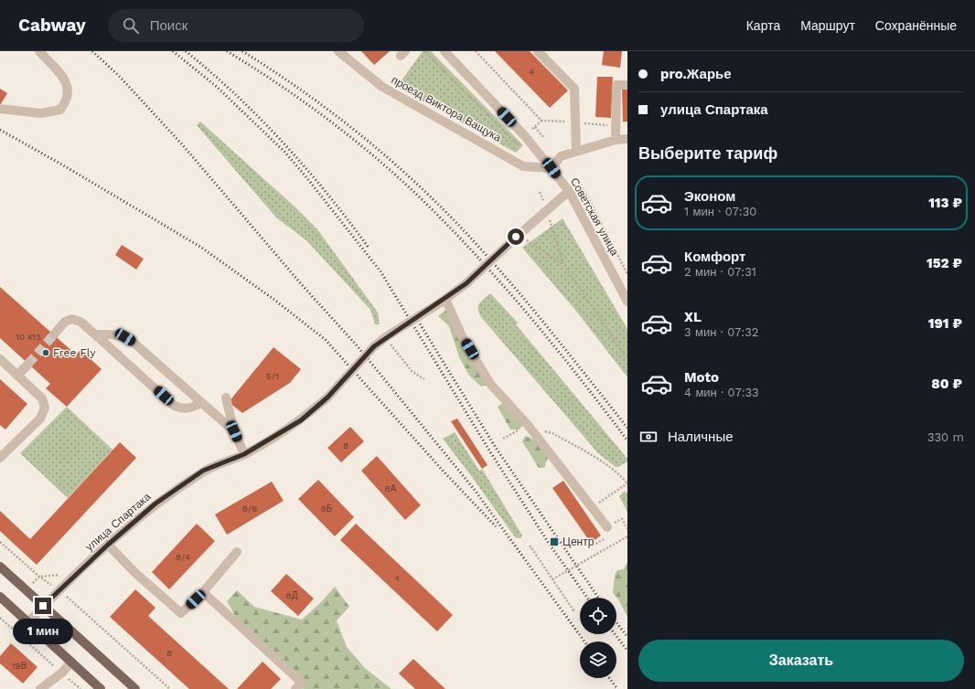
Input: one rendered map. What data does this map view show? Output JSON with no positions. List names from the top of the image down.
{
  "streets": {
    "street": ["проезд Виктора Ващука", "Советская улица", "улица Спартака"]
  },
  "crossings": [
    ["проезд Виктора Ващука", "Советская улица"]
  ],
  "places": {
    "other": ["Free Fly"],
    "transit": ["Центр"]
  },
  "house_numbers": [
    "4",
    "10 к13",
    "5/1",
    "8",
    "8А",
    "8/6",
    "8Б",
    "8/4",
    "4",
    "8Д",
    "8",
    "19В"
  ],
  "page": {
    "header": "Cabway",
    "search": "Поиск",
    "nav": ["Карта", "Маршрут", "Сохранённые"],
    "banner": ["pro.Жарье", "улица Спартака"],
    "heading": "Выберите тариф",
    "list": [
      {
        "name": "Эконом",
        "note": "1 мин · 07:30",
        "value": "113 ₽"
      },
      {
        "name": "Комфорт",
        "note": "2 мин · 07:31",
        "value": "152 ₽"
      },
      {
        "name": "XL",
        "note": "3 мин · 07:32",
        "value": "191 ₽"
      },
      {
        "name": "Moto",
        "note": "4 мин · 07:33",
        "value": "80 ₽"
      }
    ],
    "pay": ["Наличные", "330 m"],
    "bubble": "1 мин",
    "buttons": "Заказать"
  }
}
